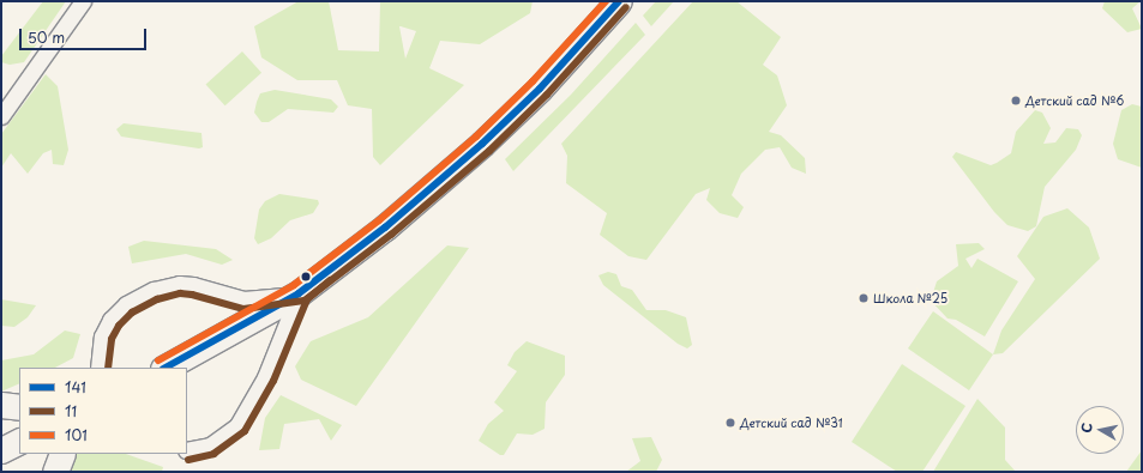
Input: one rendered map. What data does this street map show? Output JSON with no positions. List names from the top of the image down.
{
  "places": ["Детский сад №6", "Школа №25", "Детский сад №31"],
  "lines": ["transit line 141", "transit line 101", "transit line 11"],
  "legend": ["141", "11", "101"],
  "scale_bar": "50 m",
  "north": "left"
}
